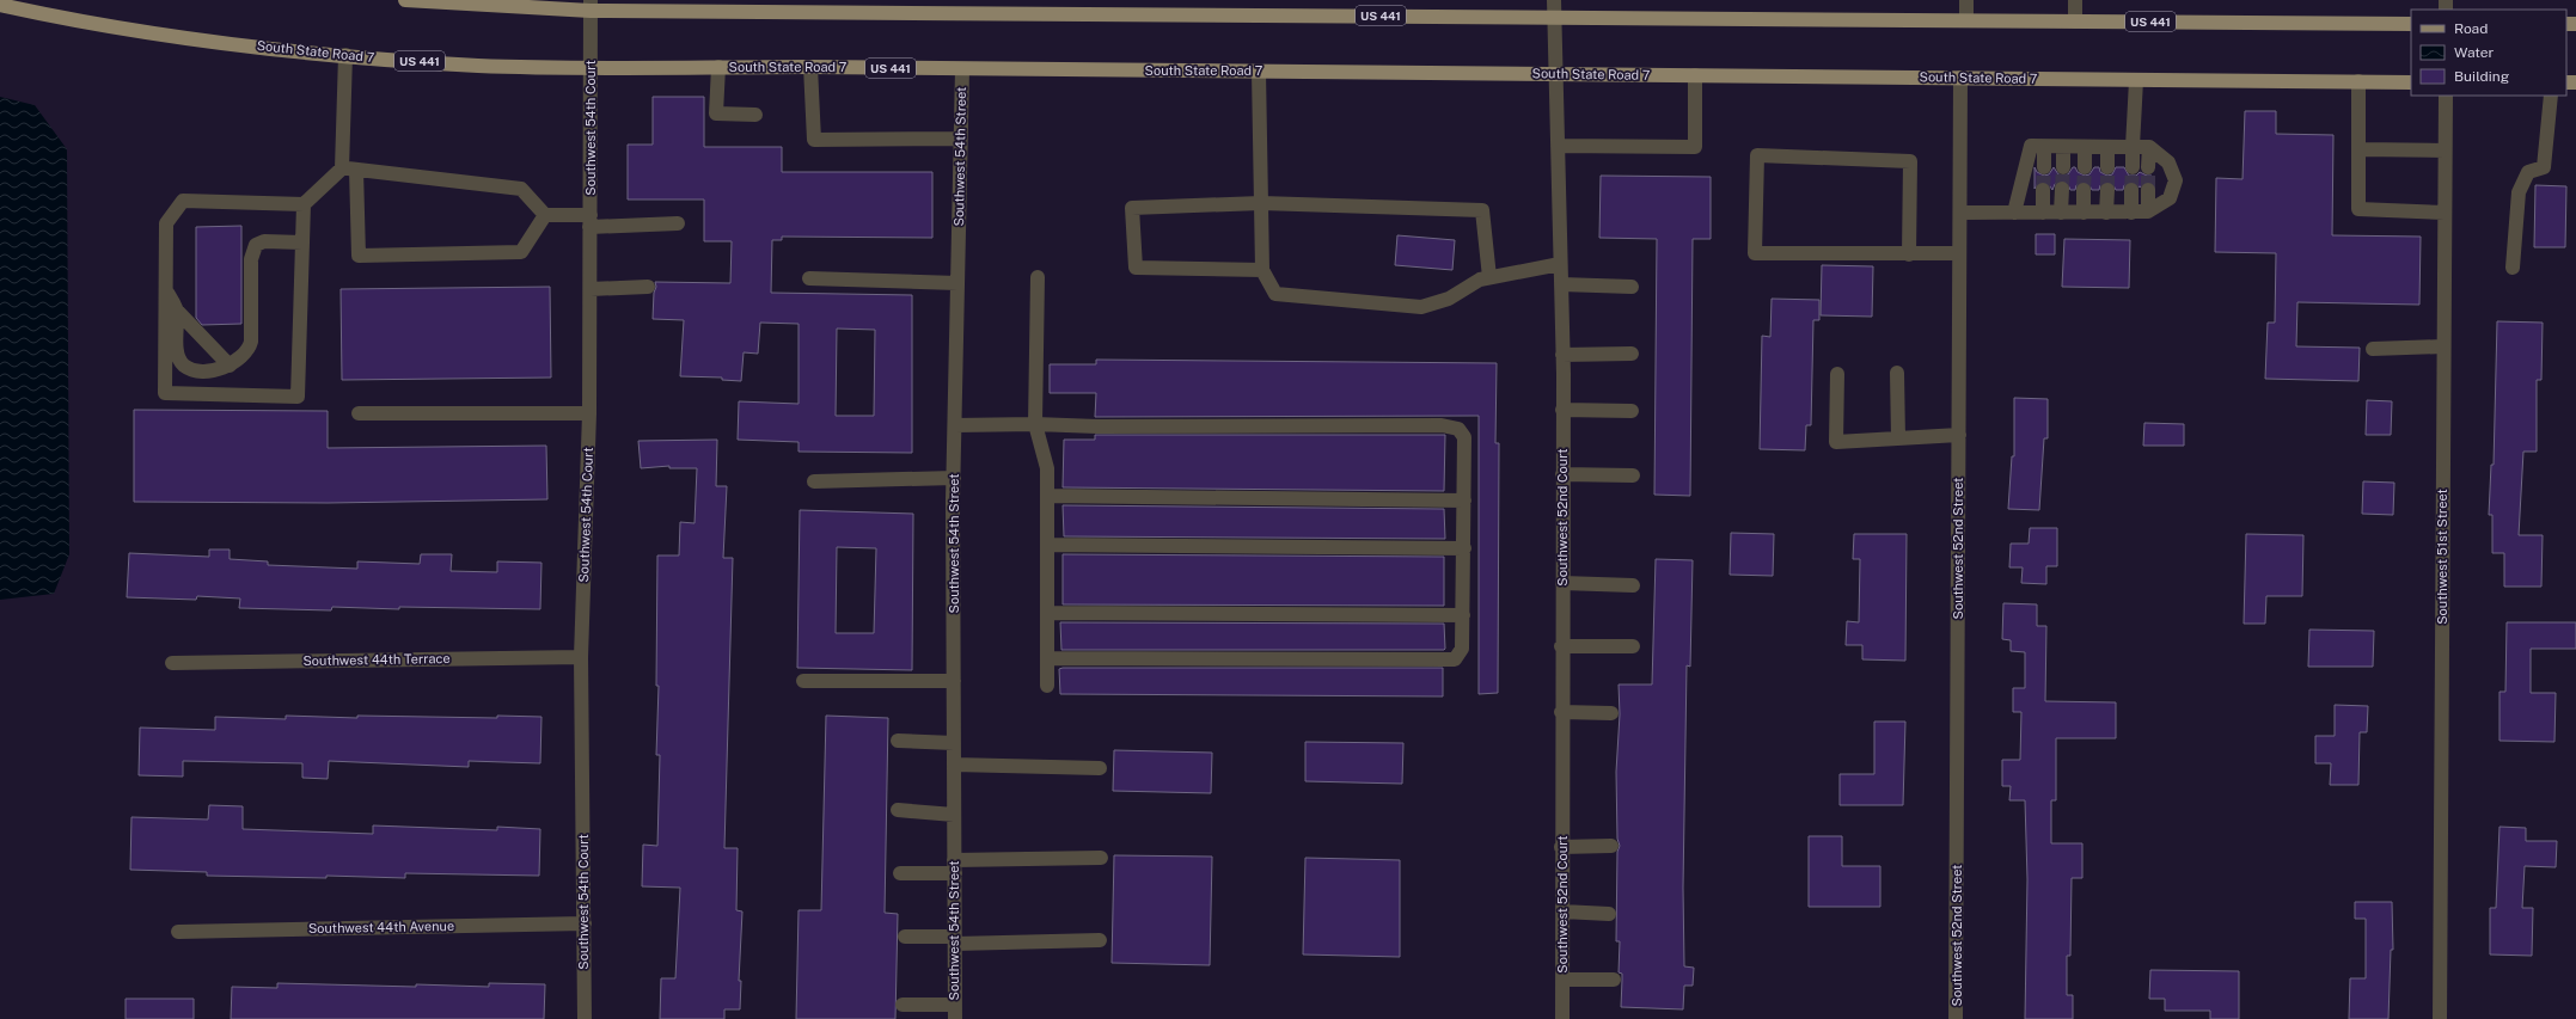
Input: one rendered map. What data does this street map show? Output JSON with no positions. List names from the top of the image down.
{
  "streets": {
    "main road": ["US 441", "South State Road 7"],
    "street": [
      "Southwest 54th Court",
      "Southwest 54th Street",
      "Southwest 52nd Court",
      "Southwest 52nd Street",
      "Southwest 51st Street",
      "Southwest 44th Terrace",
      "Southwest 44th Avenue"
    ]
  },
  "crossings": [
    ["US 441", "Southwest 54th Court"],
    ["US 441", "Southwest 52nd Court"],
    ["South State Road 7", "Southwest 54th Court"],
    ["South State Road 7", "Southwest 54th Street"],
    ["South State Road 7", "Southwest 52nd Court"],
    ["South State Road 7", "Southwest 52nd Street"],
    ["Southwest 54th Court", "Southwest 44th Terrace"],
    ["Southwest 54th Court", "Southwest 44th Avenue"]
  ],
  "legend": ["Road", "Water", "Building"]
}
